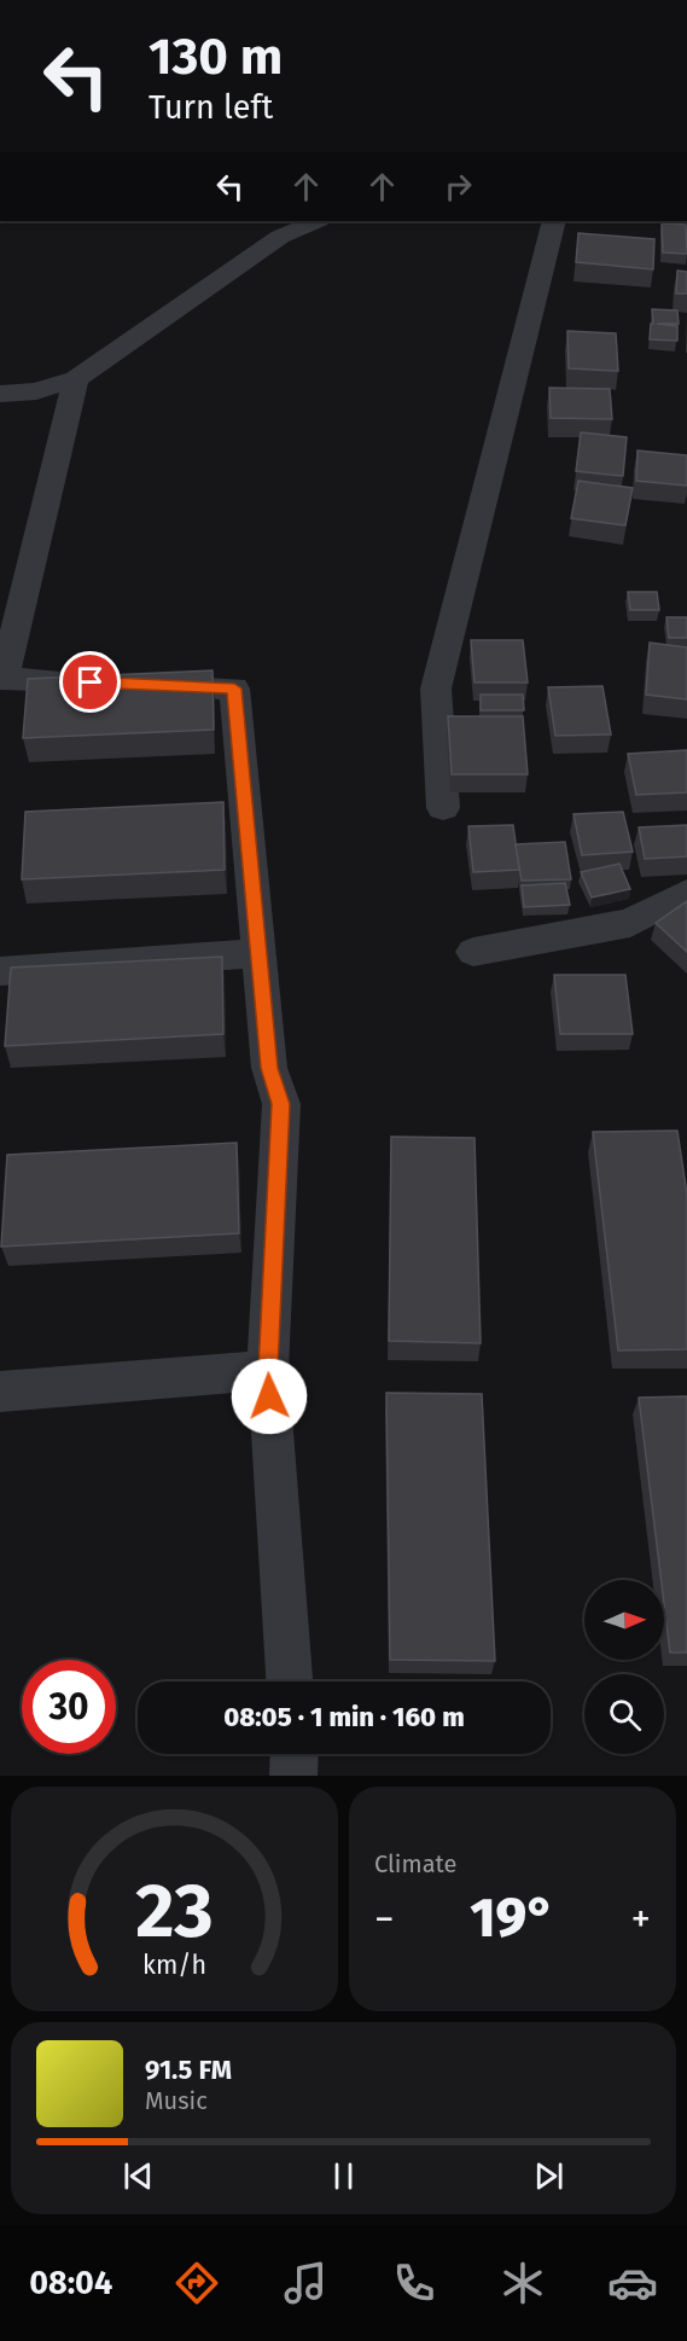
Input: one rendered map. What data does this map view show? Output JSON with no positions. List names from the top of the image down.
{
  "north": "right",
  "page": {
    "turn": ["130 m", "Turn left"],
    "limit": "30",
    "trip": "08:05 · 1 min · 160 m",
    "tile": "Climate",
    "heat": ["−", "19°", "+"],
    "song": ["91.5 FM", "Music"],
    "tabs": "08:04",
    "gauge": ["23", "km/h"]
  }
}
